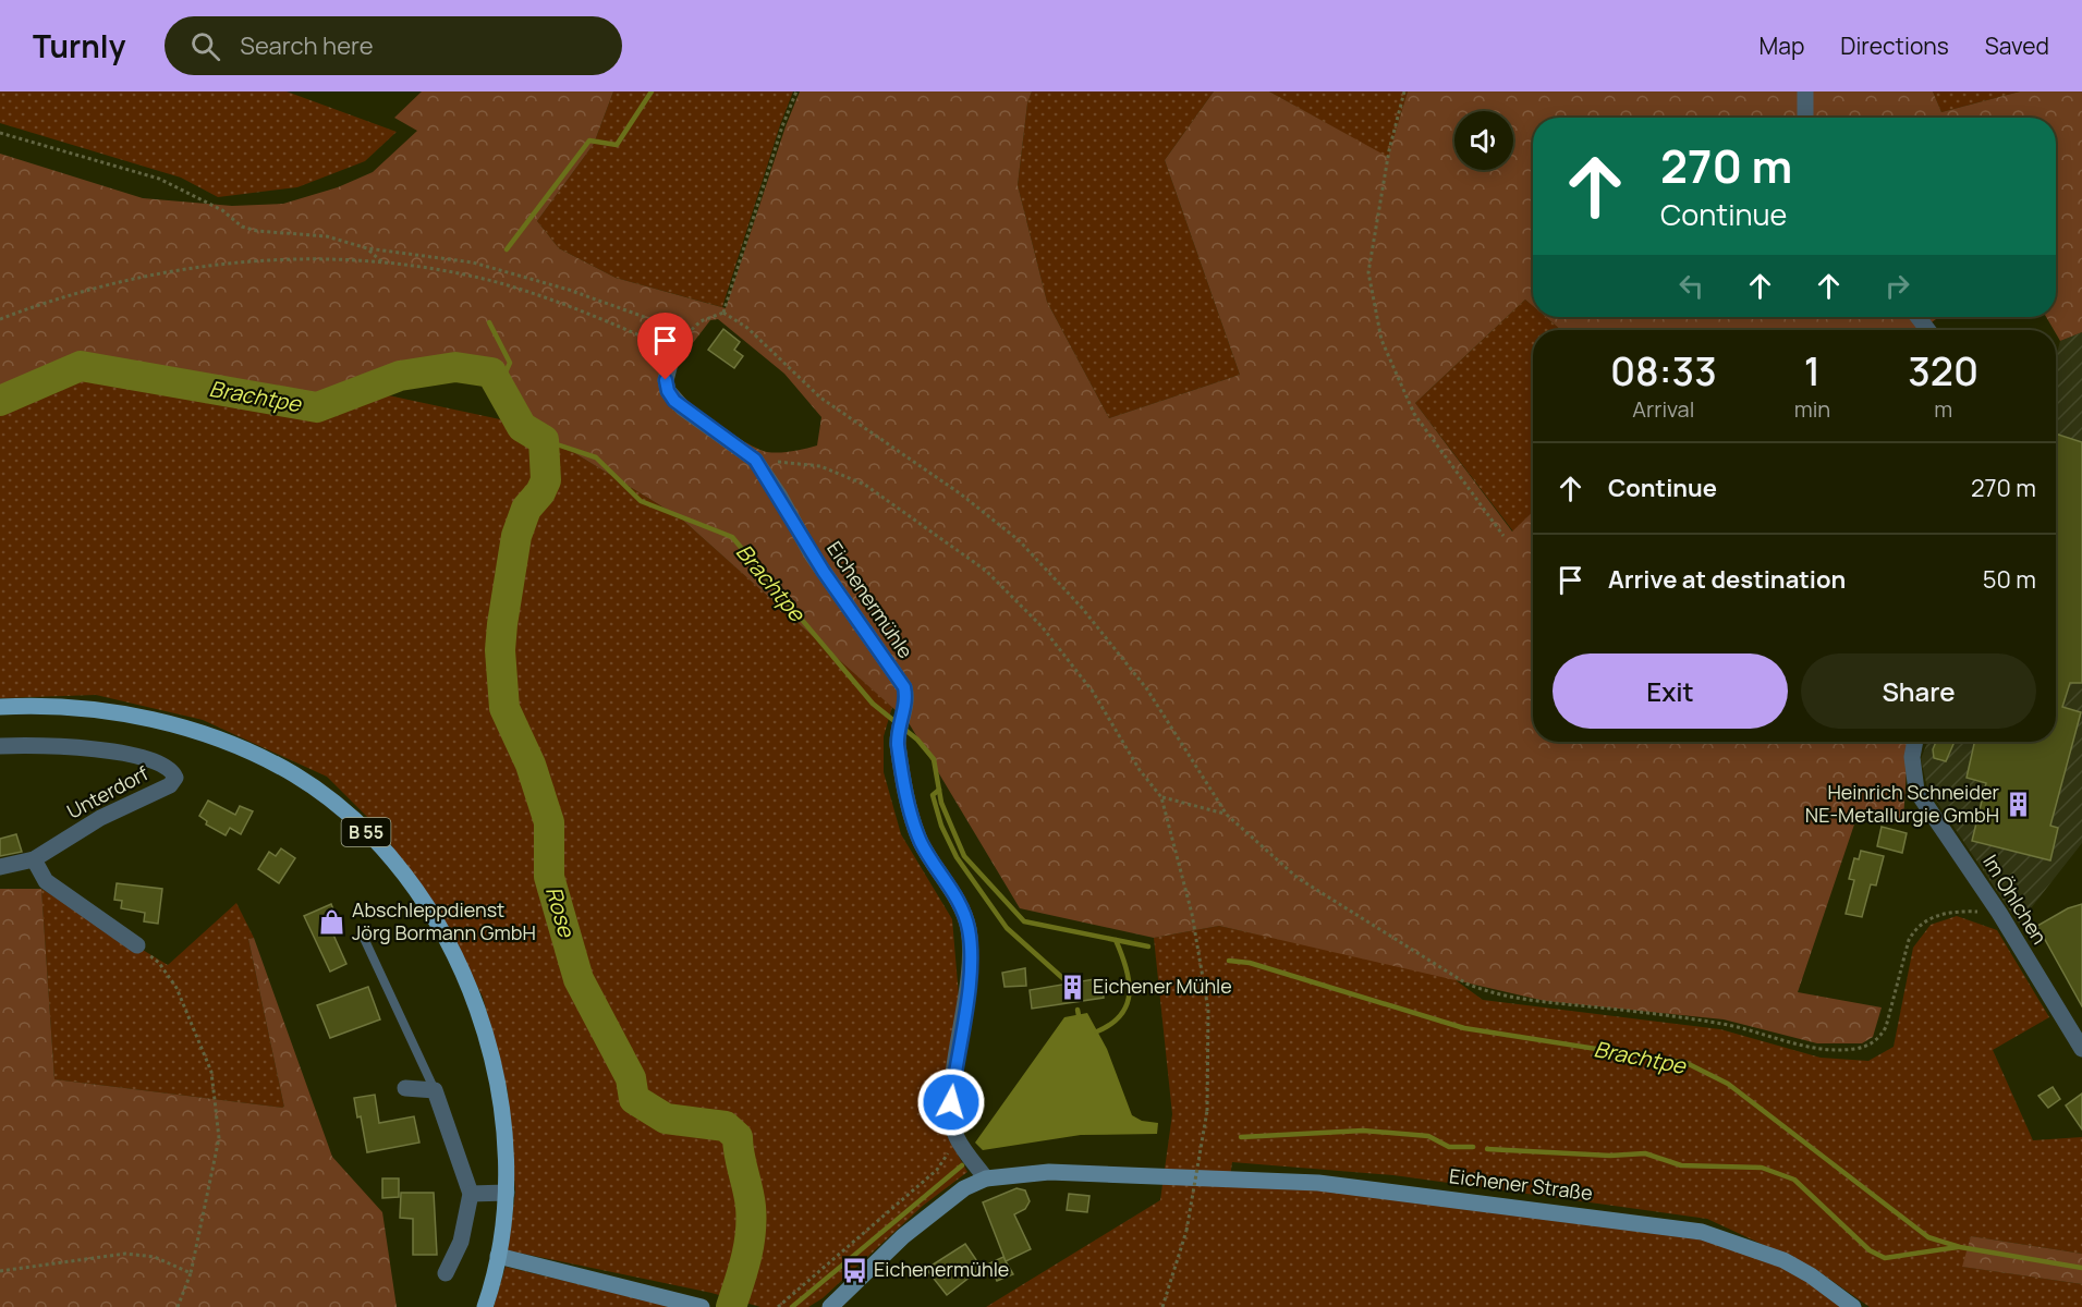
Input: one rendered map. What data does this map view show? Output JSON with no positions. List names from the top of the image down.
{
  "streets": {
    "main road": ["B 55", "Eichener Straße"],
    "street": ["Eichenermühle", "Unterdorf", "Im Öhlchen"]
  },
  "crossings": [
    ["Eichenermühle", "Eichener Straße"]
  ],
  "water": ["Brachtpe", "Rose"],
  "places": {
    "building": ["Heinrich Schneider NE-Metallurgie GmbH", "Eichener Mühle"],
    "shop": ["Abschleppdienst Jörg Bormann GmbH"],
    "bus stop": ["Eichenermühle"]
  },
  "page": {
    "header": "Turnly",
    "search": "Search here",
    "nav": ["Map", "Directions", "Saved"],
    "turn": ["270 m", "Continue"],
    "eta": [
      "08:33",
      "Arrival",
      "1",
      "min",
      "320",
      "m"
    ],
    "list": [
      {
        "name": "Continue",
        "value": "270 m"
      },
      {
        "name": "Arrive at destination",
        "value": "50 m"
      }
    ],
    "buttons": ["Exit", "Share"]
  }
}
